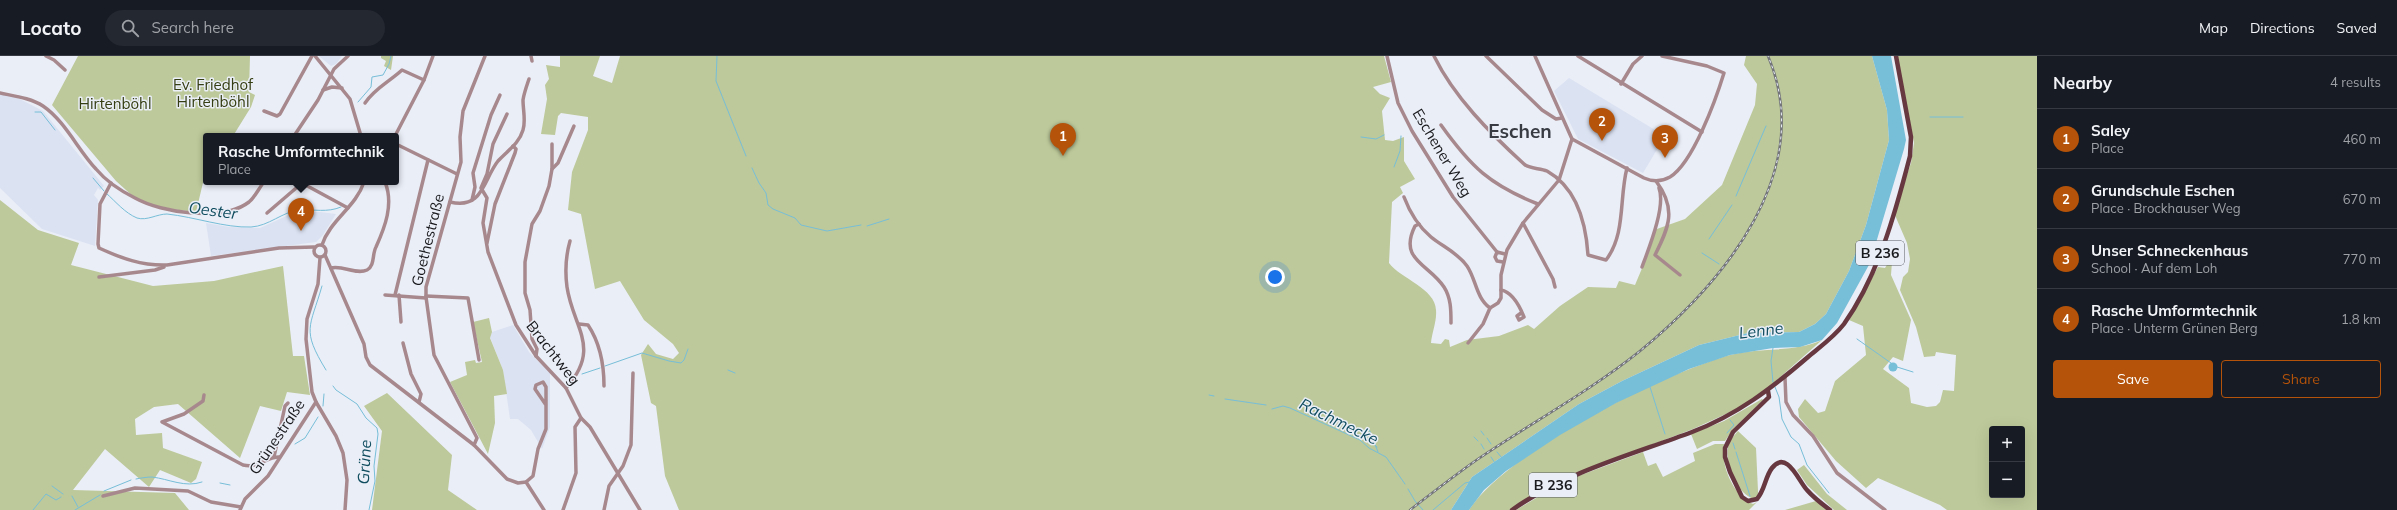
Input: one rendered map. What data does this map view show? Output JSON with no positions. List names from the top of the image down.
{
  "streets": {
    "main road": ["B 236"],
    "street": [
      "Eschener Weg",
      "Goethestraße",
      "Brachtweg",
      "Grünestraße"
    ]
  },
  "districts": ["Eschen"],
  "water": [
    "Oester",
    "Lenne",
    "Rachmecke",
    "Grüne"
  ],
  "parks": ["Ev. Friedhof Hirtenböhl", "Hirtenböhl"],
  "page": {
    "header": "Locato",
    "search": "Search here",
    "nav": ["Map", "Directions", "Saved"],
    "heading": ["Nearby", "4 results"],
    "pins": [
      "2",
      "1",
      "3",
      "4"
    ],
    "list": [
      {
        "mark": "1",
        "name": "Saley",
        "note": "Place",
        "value": "460 m"
      },
      {
        "mark": "2",
        "name": "Grundschule Eschen",
        "note": "Place · Brockhauser Weg",
        "value": "670 m"
      },
      {
        "mark": "3",
        "name": "Unser Schneckenhaus",
        "note": "School · Auf dem Loh",
        "value": "770 m"
      },
      {
        "mark": "4",
        "name": "Rasche Umformtechnik",
        "note": "Place · Unterm Grünen Berg",
        "value": "1.8 km"
      }
    ],
    "popup": ["Rasche Umformtechnik", "Place"],
    "buttons": ["Save", "Share"],
    "map_buttons": ["+", "−"]
  }
}
